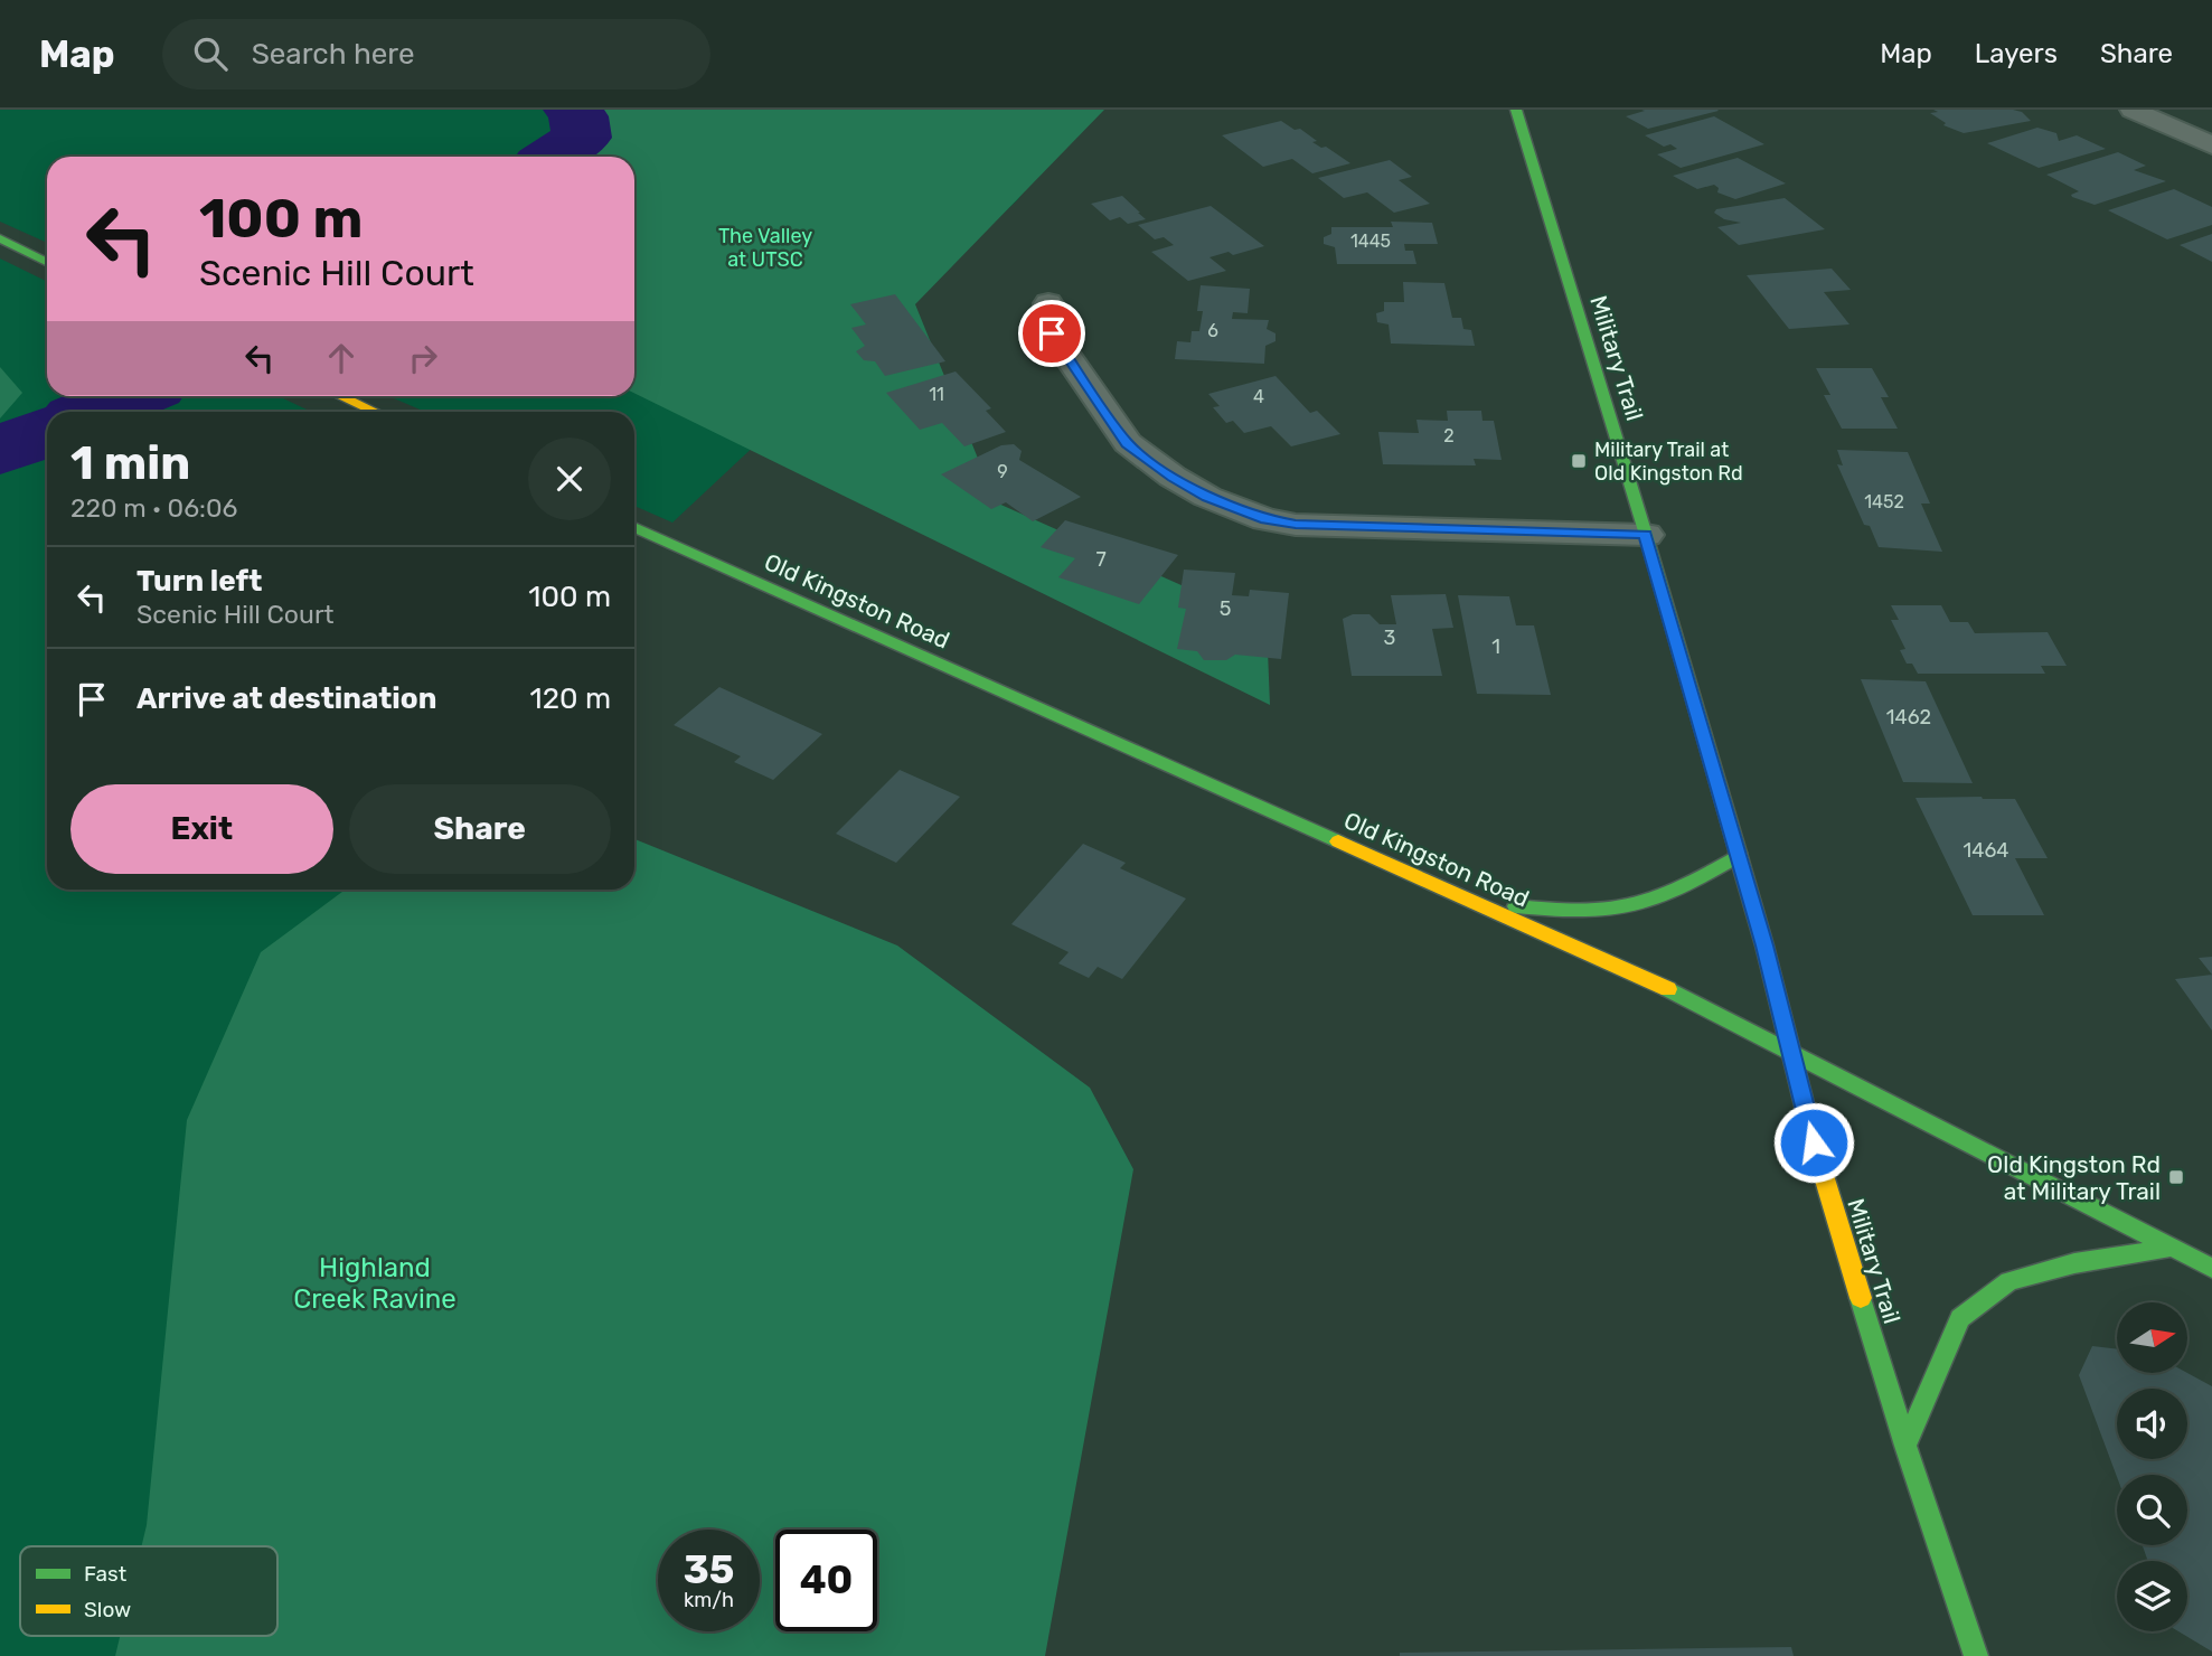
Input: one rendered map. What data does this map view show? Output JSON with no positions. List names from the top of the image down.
{
  "streets": {
    "street": ["Military Trail", "Old Kingston Road"]
  },
  "crossings": [
    ["Military Trail", "Old Kingston Road"]
  ],
  "parks": ["The Valley at UTSC", "Highland Creek Ravine"],
  "places": {
    "transit": ["Military Trail at Old Kingston Rd", "Old Kingston Rd at Military Trail"]
  },
  "house_numbers": [
    "1445",
    "6",
    "11",
    "4",
    "2",
    "9",
    "1452",
    "7",
    "5",
    "3",
    "1",
    "1462",
    "1464"
  ],
  "legend": ["Fast", "Slow"],
  "north": "right",
  "page": {
    "header": "Map",
    "search": "Search here",
    "nav": ["Map", "Layers", "Share"],
    "turn": ["100 m", "Scenic Hill Court"],
    "heading": ["1 min", "220 m · 06:06"],
    "list": [
      {
        "name": "Turn left",
        "note": "Scenic Hill Court",
        "value": "100 m"
      },
      {
        "name": "Arrive at destination",
        "value": "120 m"
      }
    ],
    "buttons": ["Exit", "Share"],
    "speed": "35 km/h",
    "limit": "40"
  }
}
